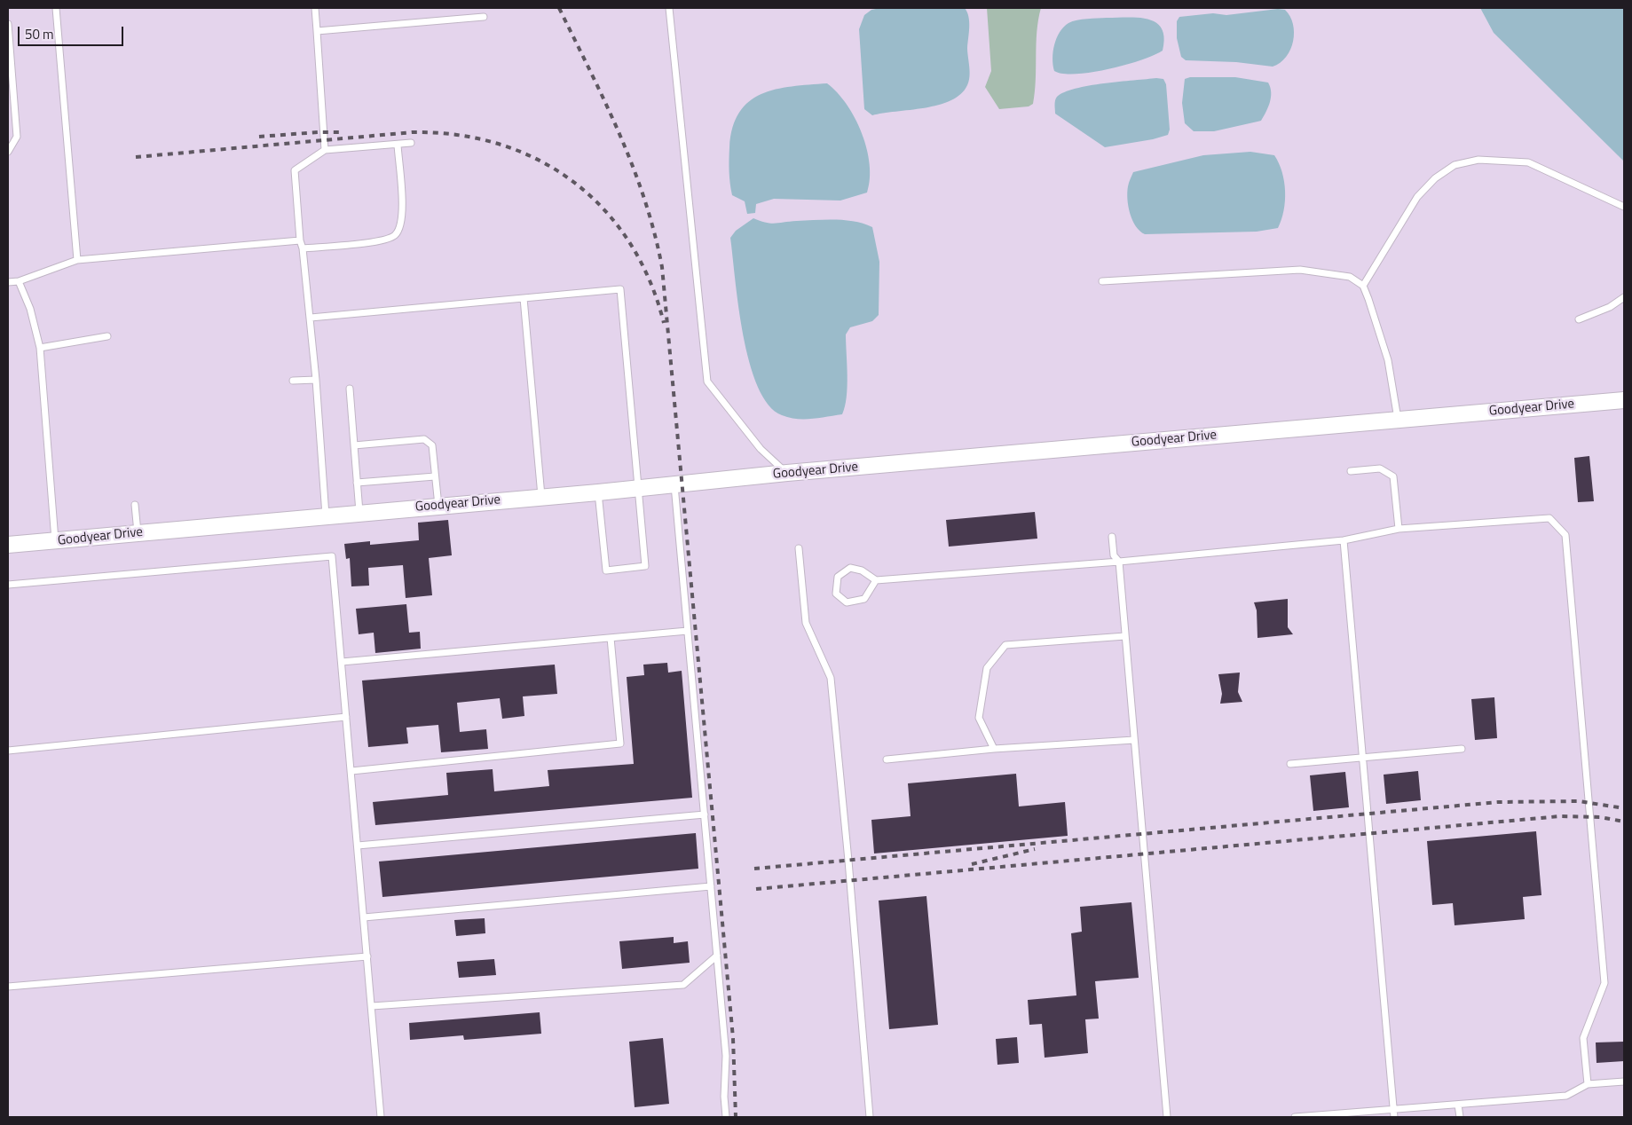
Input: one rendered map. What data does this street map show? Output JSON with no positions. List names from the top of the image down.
{
  "streets": {
    "street": ["Goodyear Drive"]
  },
  "scale_bar": "50 m"
}
